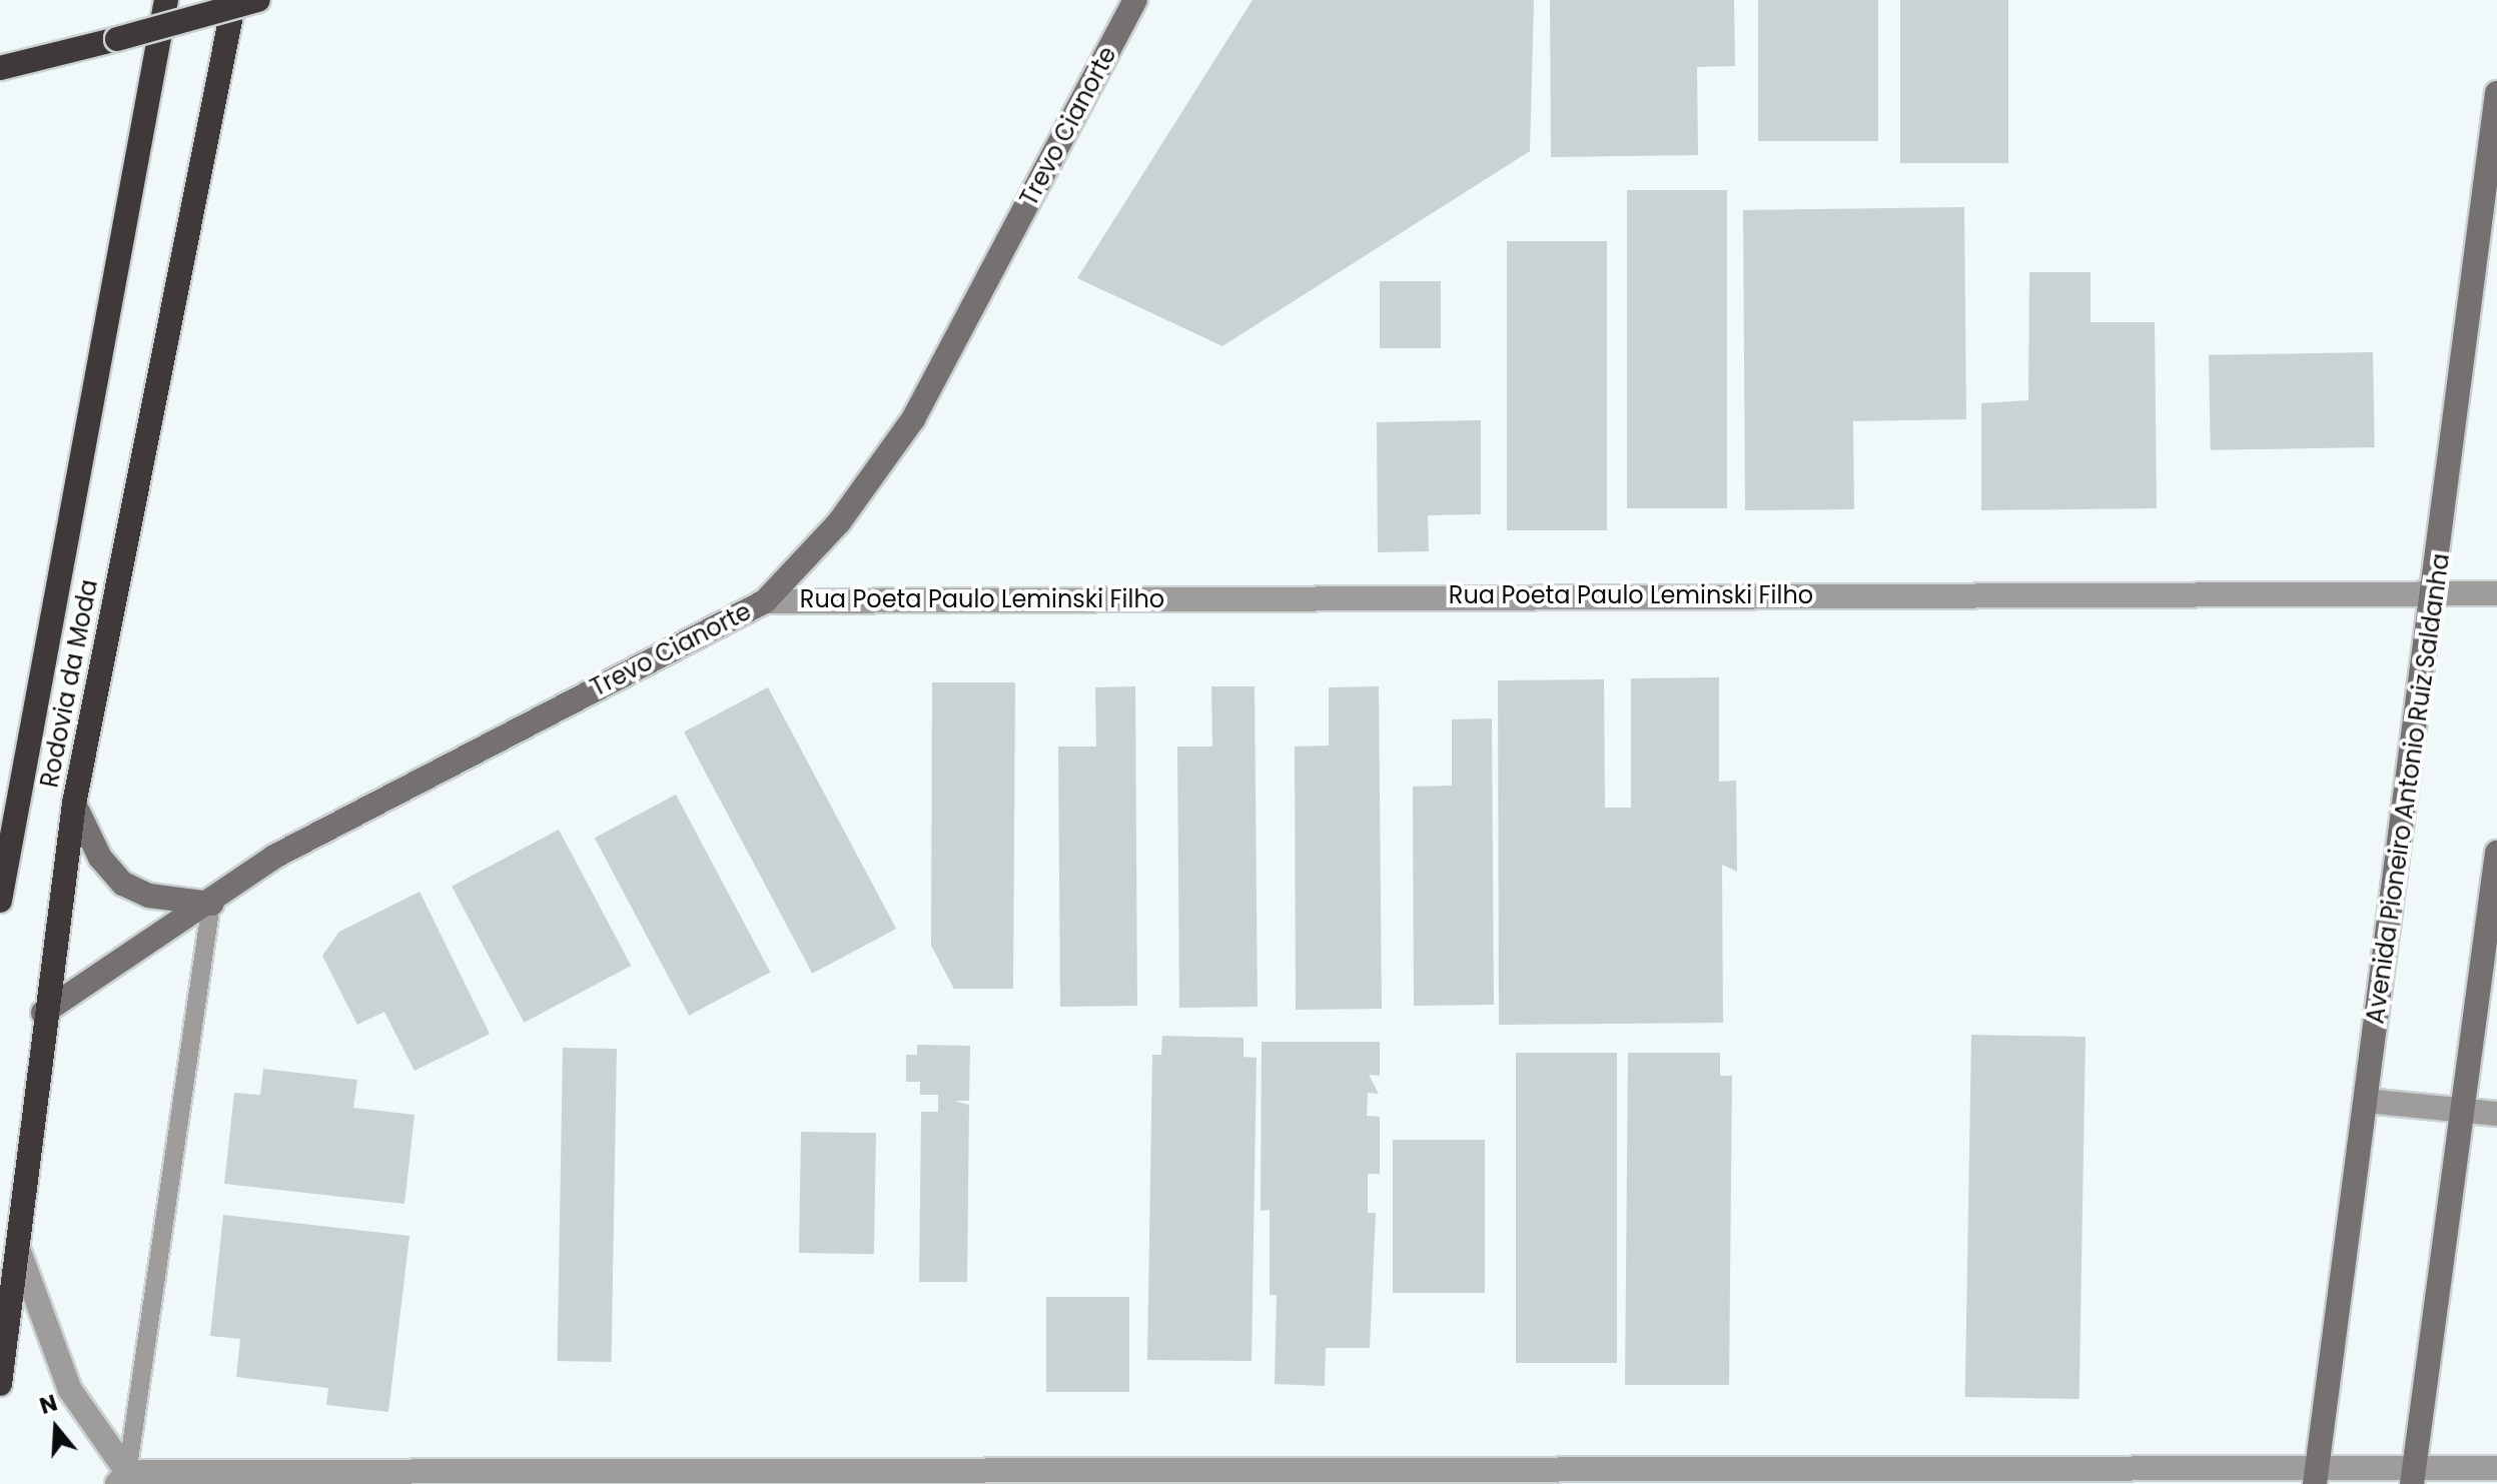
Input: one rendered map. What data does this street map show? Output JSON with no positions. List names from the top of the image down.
{
  "streets": {
    "highway": ["Rodovia da Moda"],
    "street": ["Trevo Cianorte", "Rua Poeta Paulo Leminski Filho", "Avenida Pioneiro Antonio Ruiz Saldanha"]
  },
  "crossings": [
    ["Trevo Cianorte", "Rua Poeta Paulo Leminski Filho"],
    ["Trevo Cianorte", "Rodovia da Moda"],
    ["Rua Poeta Paulo Leminski Filho", "Avenida Pioneiro Antonio Ruiz Saldanha"]
  ],
  "north": "top"
}
